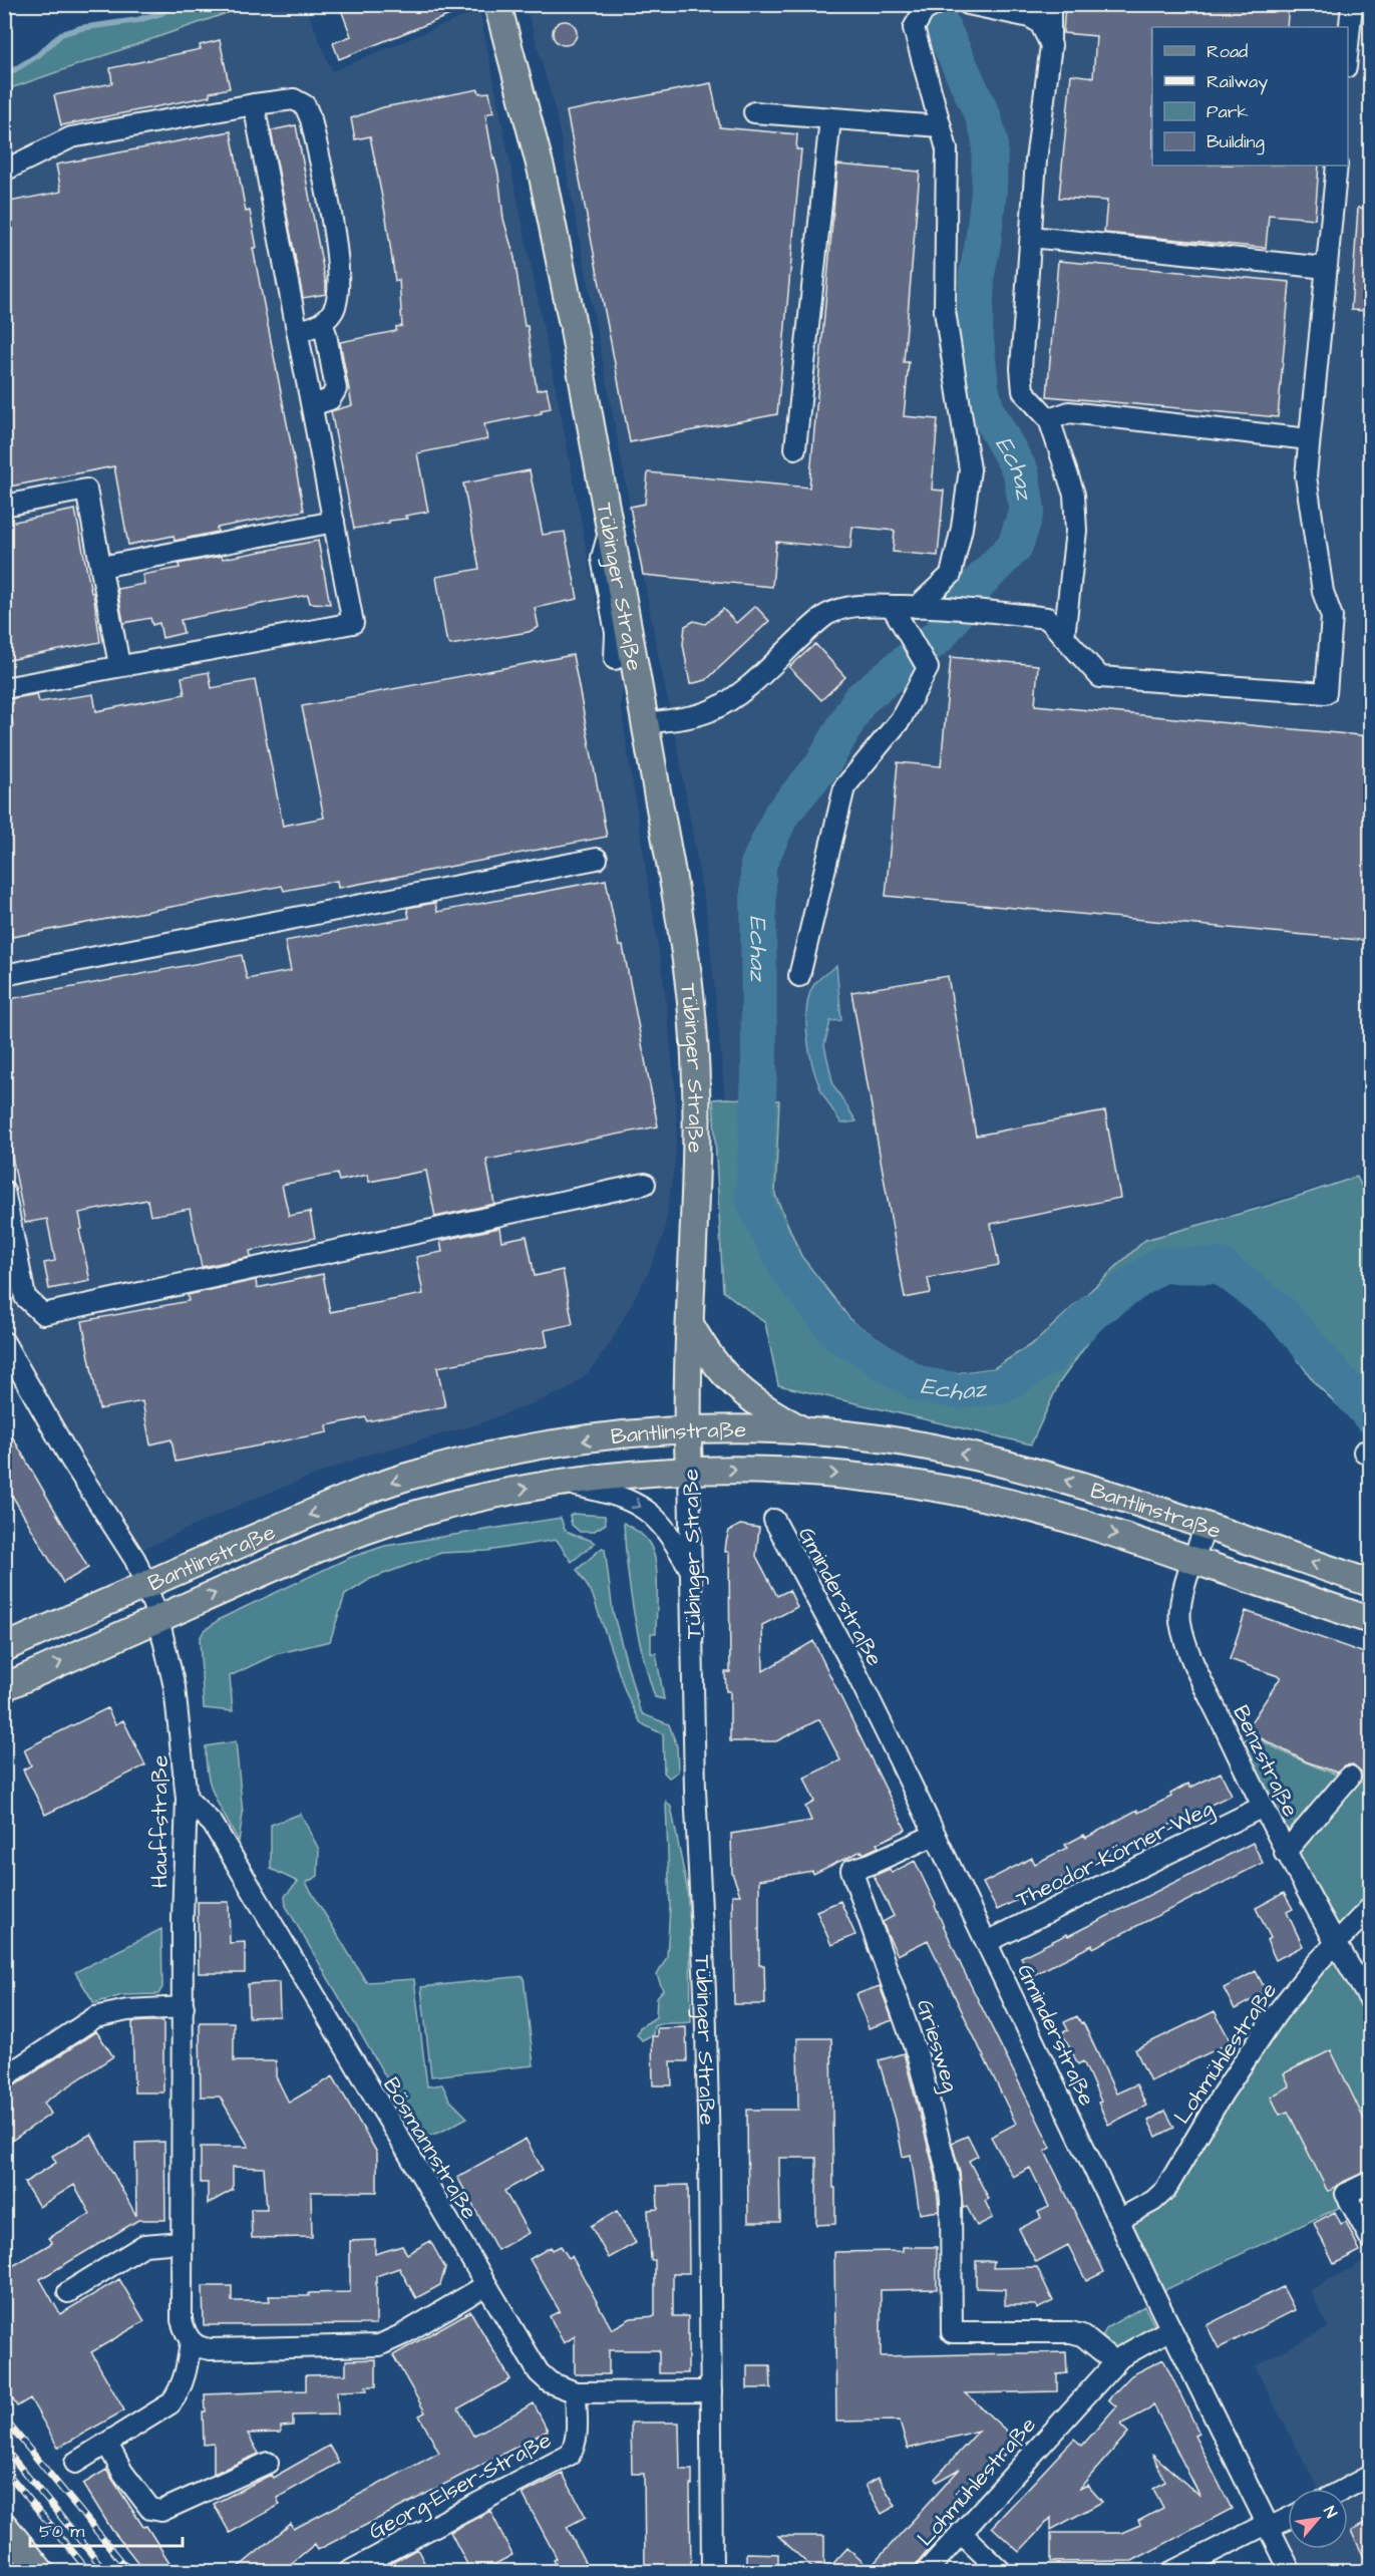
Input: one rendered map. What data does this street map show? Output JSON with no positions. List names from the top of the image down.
{
  "streets": {
    "main road": ["Tübinger Straße", "Bantlinstraße"],
    "street": [
      "Gminderstraße",
      "Benzstraße",
      "Hauffstraße",
      "Theodor-Körner-Weg",
      "Griesweg",
      "Lohmühlestraße",
      "Bösmannstraße",
      "Georg-Elser-Straße"
    ]
  },
  "crossings": [
    ["Tübinger Straße", "Bantlinstraße"],
    ["Tübinger Straße", "Bösmannstraße"],
    ["Bantlinstraße", "Benzstraße"],
    ["Bantlinstraße", "Hauffstraße"],
    ["Gminderstraße", "Theodor-Körner-Weg"],
    ["Gminderstraße", "Griesweg"],
    ["Gminderstraße", "Lohmühlestraße"],
    ["Benzstraße", "Theodor-Körner-Weg"],
    ["Benzstraße", "Lohmühlestraße"],
    ["Hauffstraße", "Bösmannstraße"],
    ["Griesweg", "Lohmühlestraße"],
    ["Bösmannstraße", "Georg-Elser-Straße"]
  ],
  "water": ["Echaz"],
  "legend": [
    "Road",
    "Railway",
    "Park",
    "Building"
  ],
  "scale_bar": "50 m",
  "north": "top right"
}
